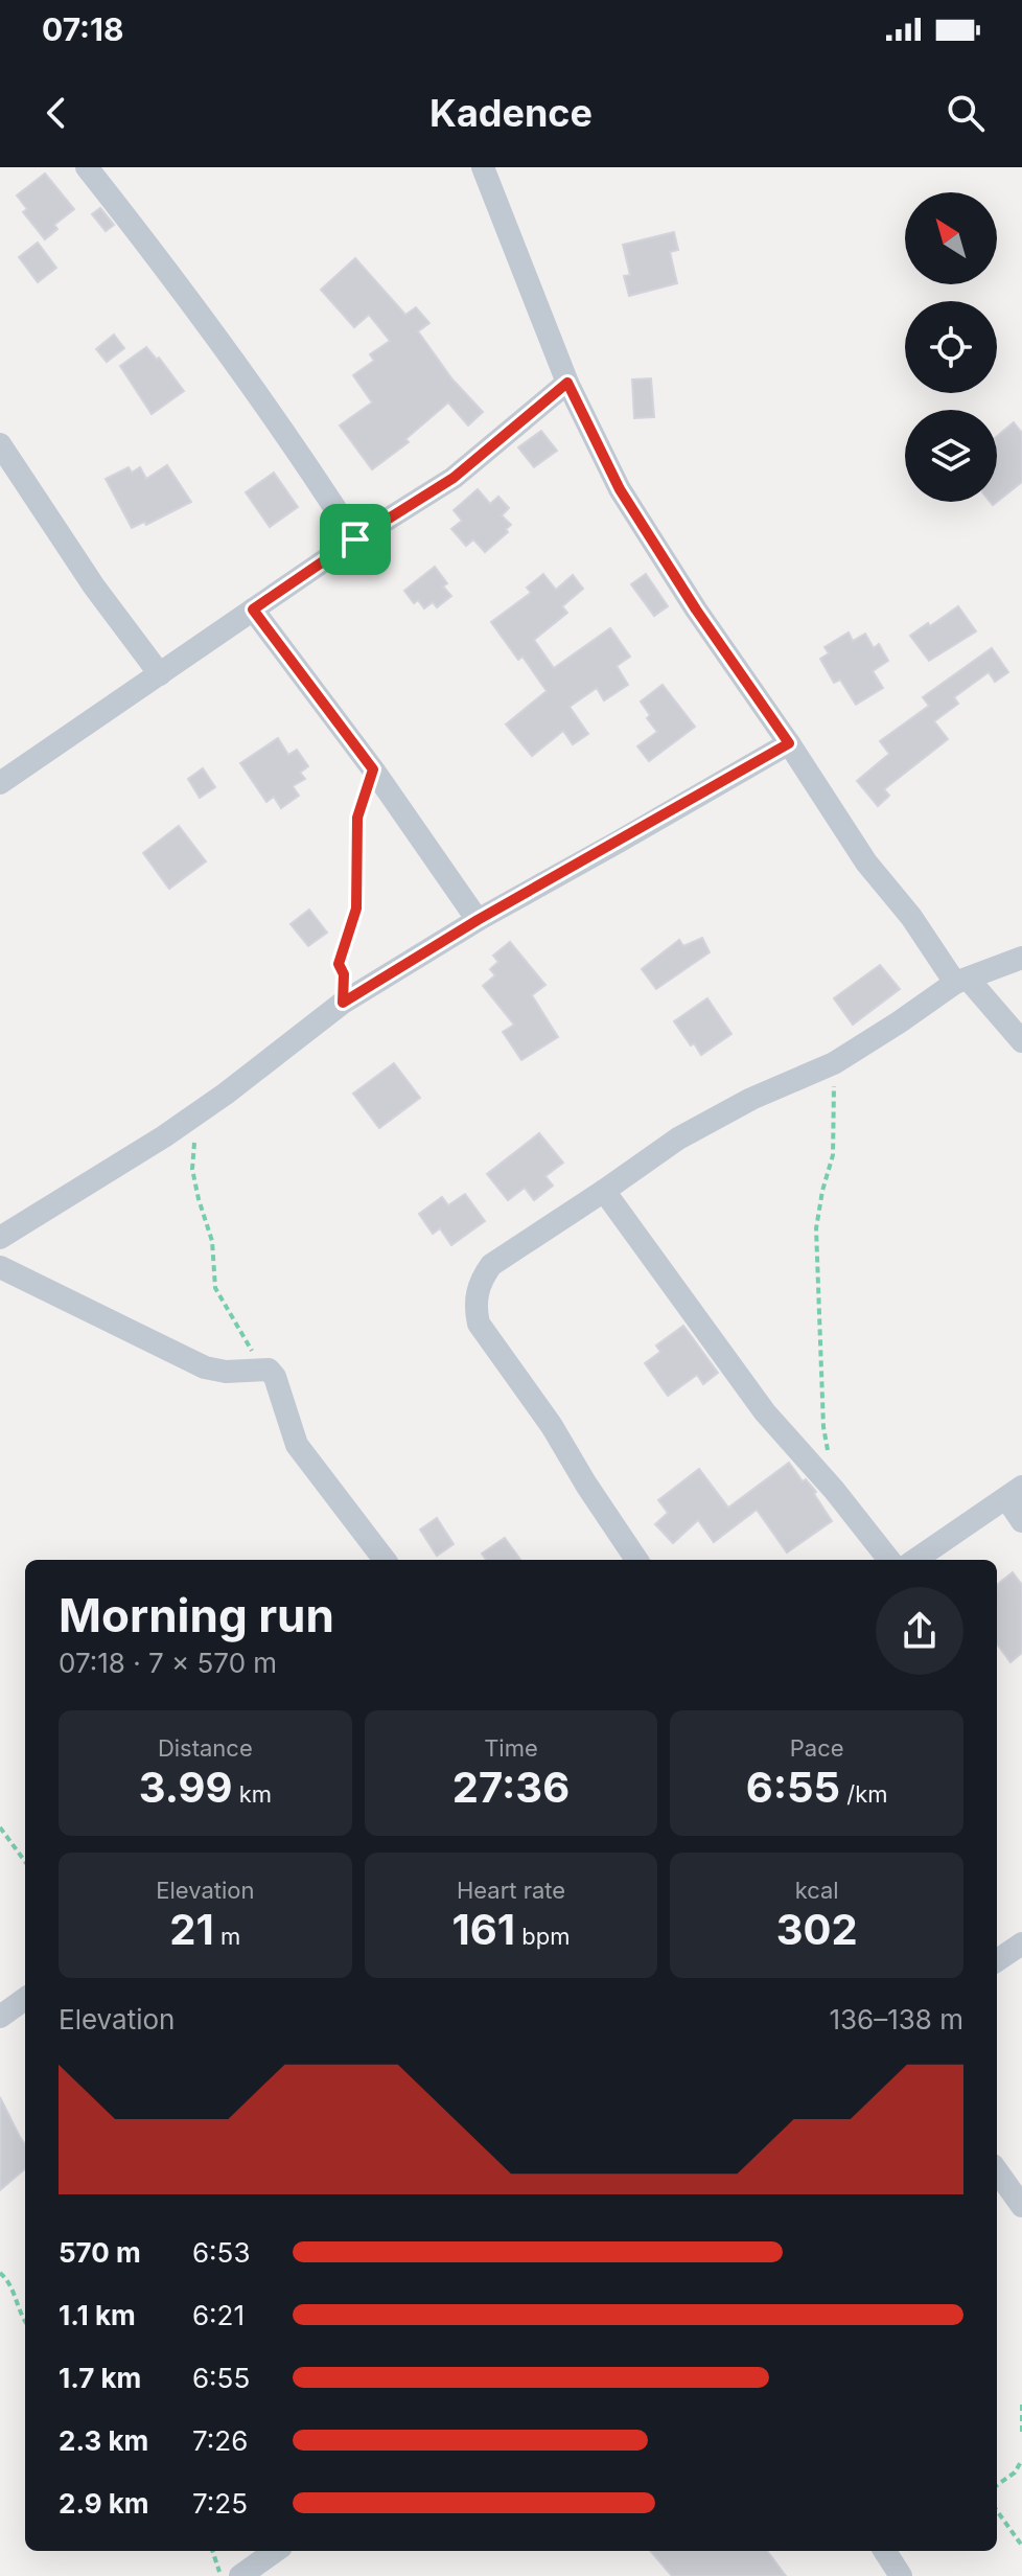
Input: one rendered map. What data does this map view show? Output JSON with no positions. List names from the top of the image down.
{
  "north": "top left",
  "page": {
    "status": "07:18",
    "header": "Kadence",
    "heading": ["Morning run", "07:18 · 7 × 570 m"],
    "stats": [
      ["Distance", "3.99 km"],
      ["Time", "27:36"],
      ["Pace", "6:55 /km"],
      ["Elevation", "21 m"],
      ["Heart rate", "161 bpm"],
      ["kcal", "302"]
    ],
    "chart": ["Elevation", "136–138 m"],
    "list": [
      {
        "name": "570 m",
        "note": "6:53"
      },
      {
        "name": "1.1 km",
        "note": "6:21"
      },
      {
        "name": "1.7 km",
        "note": "6:55"
      },
      {
        "name": "2.3 km",
        "note": "7:26"
      },
      {
        "name": "2.9 km",
        "note": "7:25"
      }
    ]
  }
}
